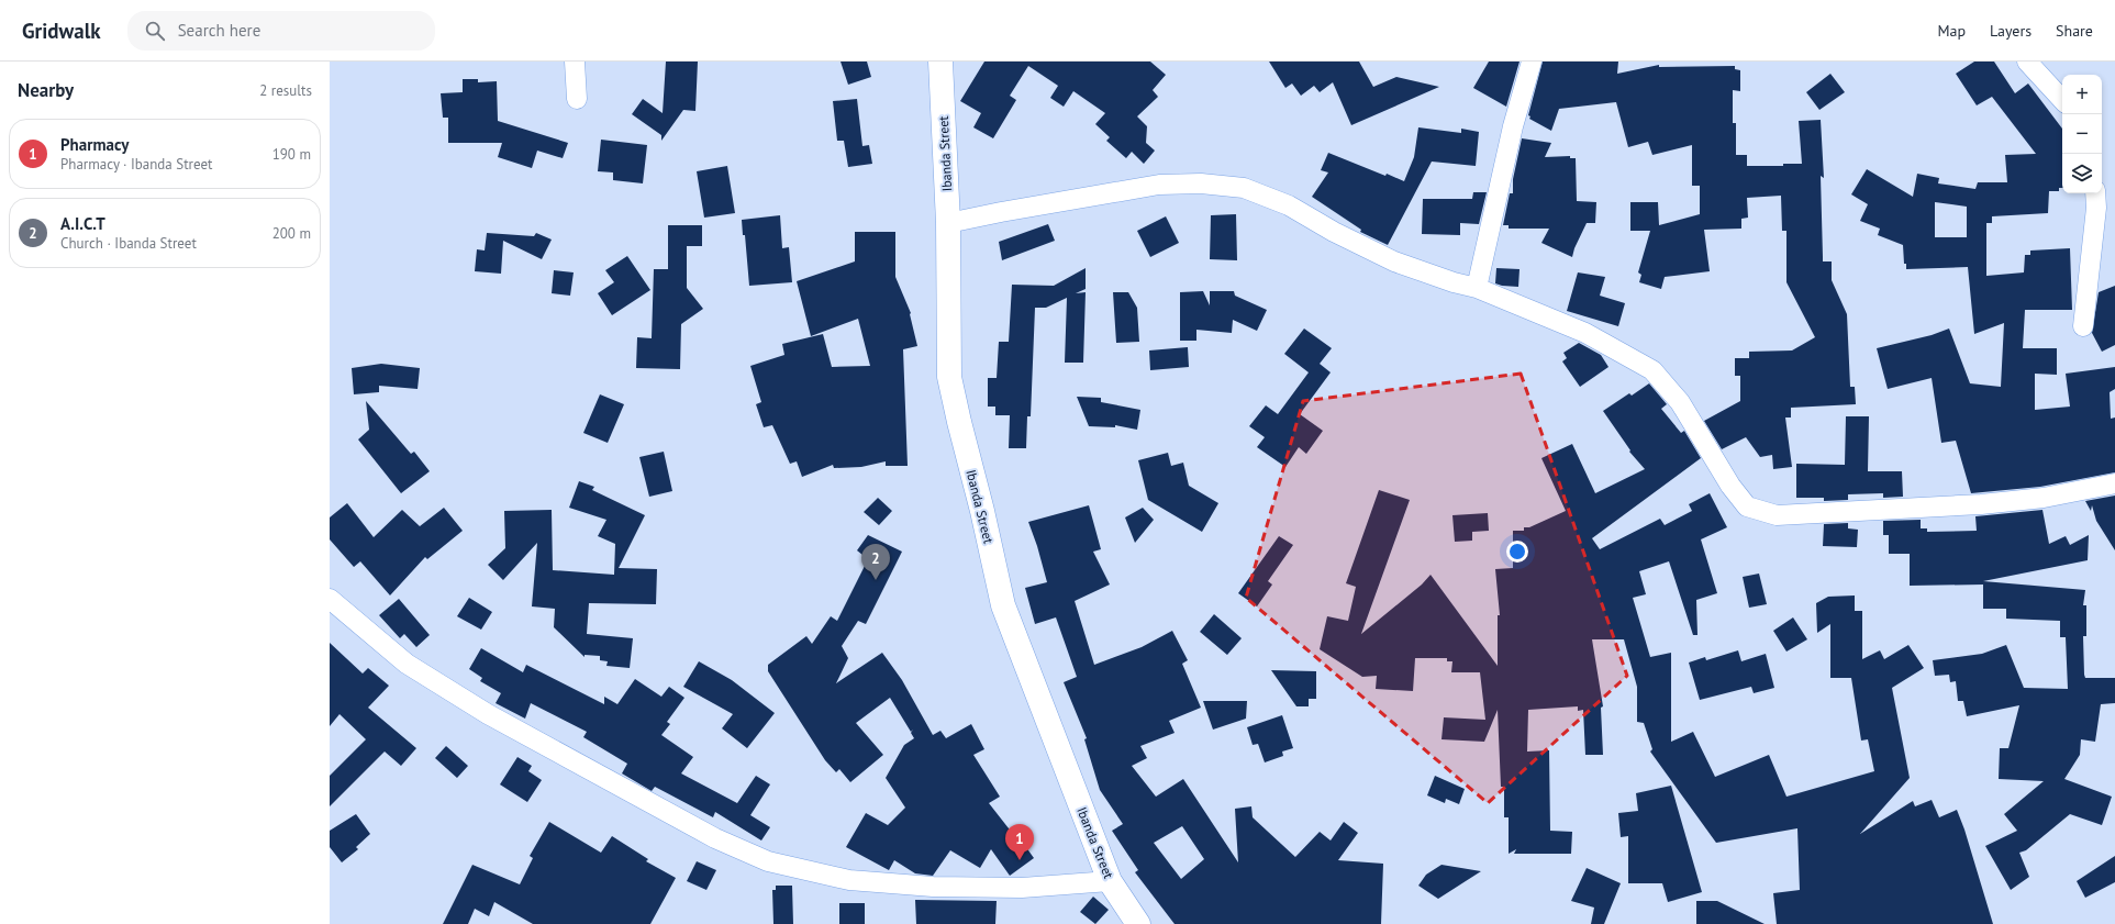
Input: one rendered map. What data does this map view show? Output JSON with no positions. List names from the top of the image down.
{
  "streets": {
    "street": ["Ibanda Street"]
  },
  "page": {
    "header": "Gridwalk",
    "search": "Search here",
    "nav": ["Map", "Layers", "Share"],
    "heading": ["Nearby", "2 results"],
    "map_buttons": ["+", "−"],
    "list": [
      {
        "mark": "1",
        "name": "Pharmacy",
        "note": "Pharmacy · Ibanda Street",
        "value": "190 m"
      },
      {
        "mark": "2",
        "name": "A.I.C.T",
        "note": "Church · Ibanda Street",
        "value": "200 m"
      }
    ],
    "pins": ["2", "1"]
  }
}
